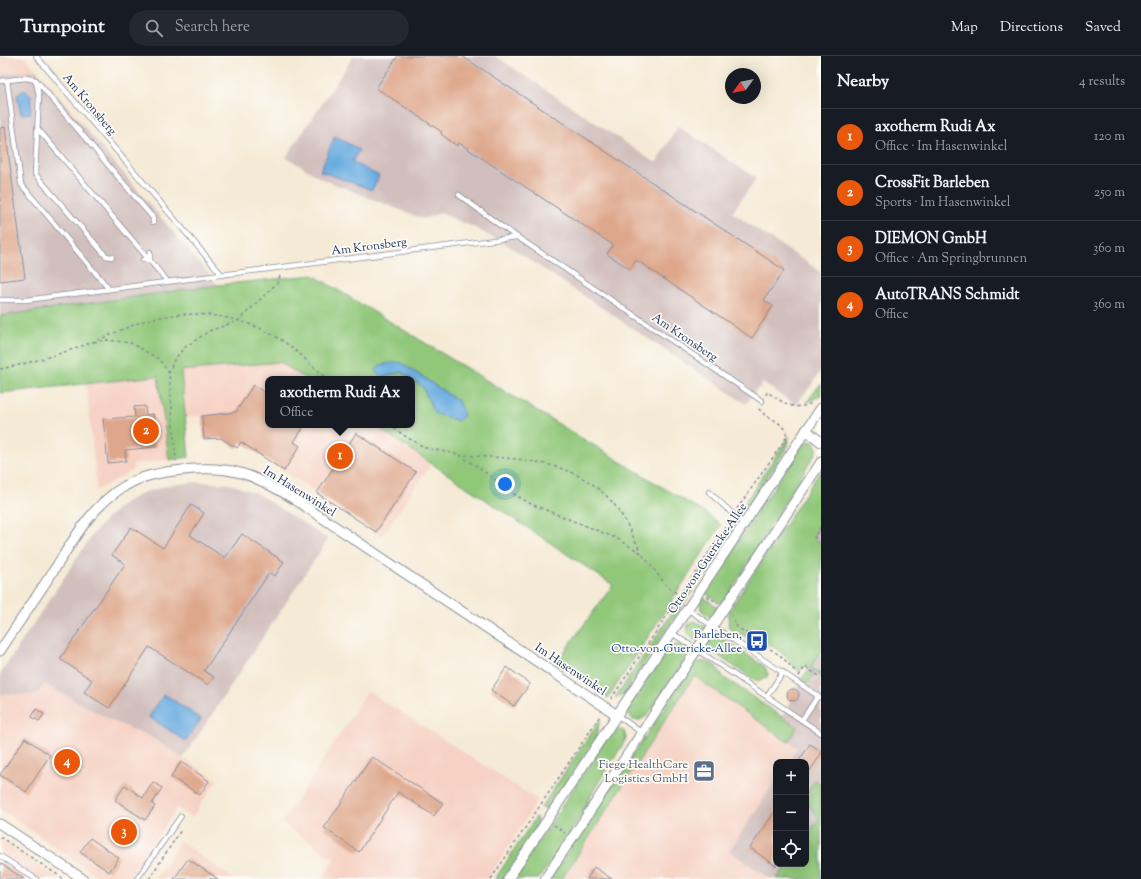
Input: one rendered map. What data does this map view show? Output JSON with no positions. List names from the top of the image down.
{
  "streets": {
    "street": ["Im Hasenwinkel", "Otto-von-Guericke-Allee"],
    "lane": ["Am Kronsberg"]
  },
  "crossings": [
    ["Im Hasenwinkel", "Otto-von-Guericke-Allee"]
  ],
  "places": {
    "bus stop": ["Barleben, Otto-von-Guericke-Allee"],
    "office": ["Fiege HealthCare Logistics GmbH"]
  },
  "north": "bottom left",
  "page": {
    "header": "Turnpoint",
    "search": "Search here",
    "nav": ["Map", "Directions", "Saved"],
    "heading": ["Nearby", "4 results"],
    "list": [
      {
        "mark": "1",
        "name": "axotherm Rudi Ax",
        "note": "Office · Im Hasenwinkel",
        "value": "120 m"
      },
      {
        "mark": "2",
        "name": "CrossFit Barleben",
        "note": "Sports · Im Hasenwinkel",
        "value": "250 m"
      },
      {
        "mark": "3",
        "name": "DIEMON GmbH",
        "note": "Office · Am Springbrunnen",
        "value": "360 m"
      },
      {
        "mark": "4",
        "name": "AutoTRANS Schmidt",
        "note": "Office",
        "value": "360 m"
      }
    ],
    "popup": ["axotherm Rudi Ax", "Office"],
    "pins": [
      "2",
      "1",
      "4",
      "3"
    ],
    "map_buttons": ["+", "−"]
  }
}
